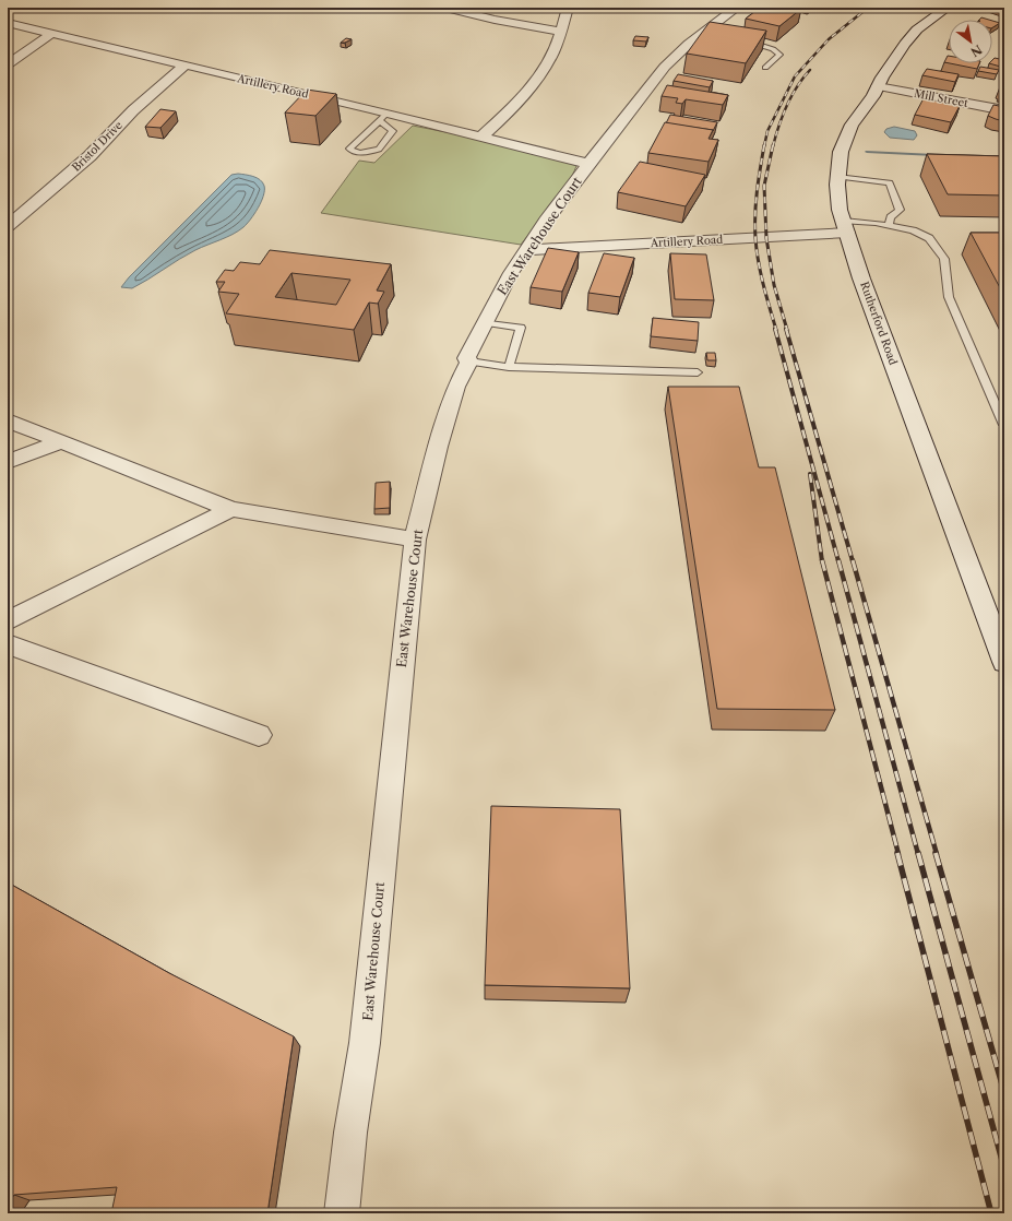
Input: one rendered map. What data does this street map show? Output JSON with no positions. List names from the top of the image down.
{
  "streets": {
    "street": [
      "Artillery Road",
      "Mill Street",
      "Bristol Drive",
      "East Warehouse Court",
      "Rutherford Road"
    ]
  },
  "crossings": [
    ["Artillery Road", "Bristol Drive"],
    ["Artillery Road", "East Warehouse Court"],
    ["Artillery Road", "Rutherford Road"],
    ["Mill Street", "Rutherford Road"]
  ],
  "north": "bottom right"
}
